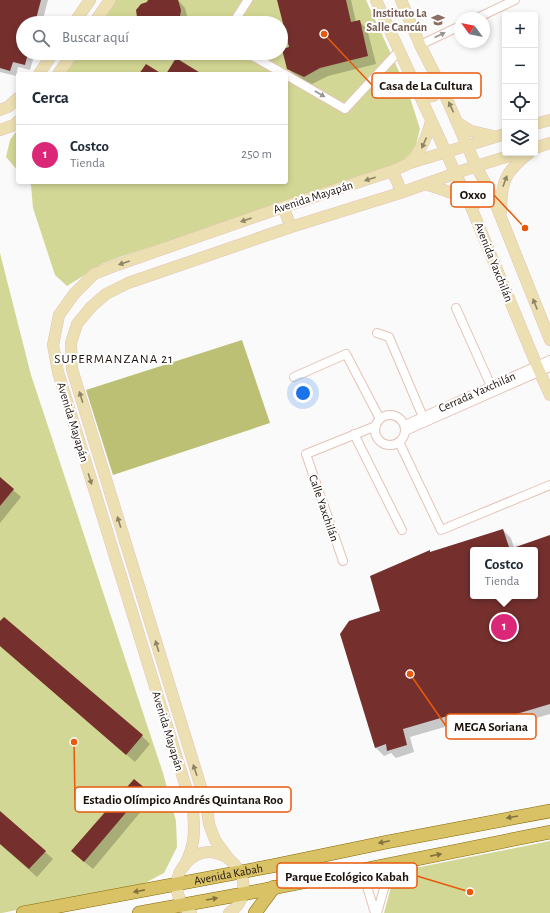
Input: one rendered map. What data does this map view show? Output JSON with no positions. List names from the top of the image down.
{
  "streets": {
    "main road": ["Avenida Kabah"],
    "street": [
      "Avenida Mayapán",
      "Avenida Yaxchilán",
      "Cerrada Yaxchilán",
      "Calle Yaxchilán"
    ]
  },
  "crossings": [
    ["Avenida Mayapán", "Avenida Yaxchilán"],
    ["Avenida Mayapán", "Avenida Kabah"],
    ["Avenida Yaxchilán", "Cerrada Yaxchilán"]
  ],
  "districts": ["SUPERMANZANA 21"],
  "places": {
    "school or university": ["Instituto La Salle Cancún"],
    "other": [
      "Casa de La Cultura",
      "Oxxo",
      "MEGA Soriana",
      "Estadio Olímpico Andrés Quintana Roo",
      "Parque Ecológico Kabah"
    ]
  },
  "north": "top left",
  "page": {
    "map_buttons": ["+", "−"],
    "search": "Buscar aquí",
    "heading": "Cerca",
    "list": [
      {
        "mark": "1",
        "name": "Costco",
        "note": "Tienda",
        "value": "250 m"
      }
    ],
    "popup": ["Costco", "Tienda"],
    "pins": "1"
  }
}
